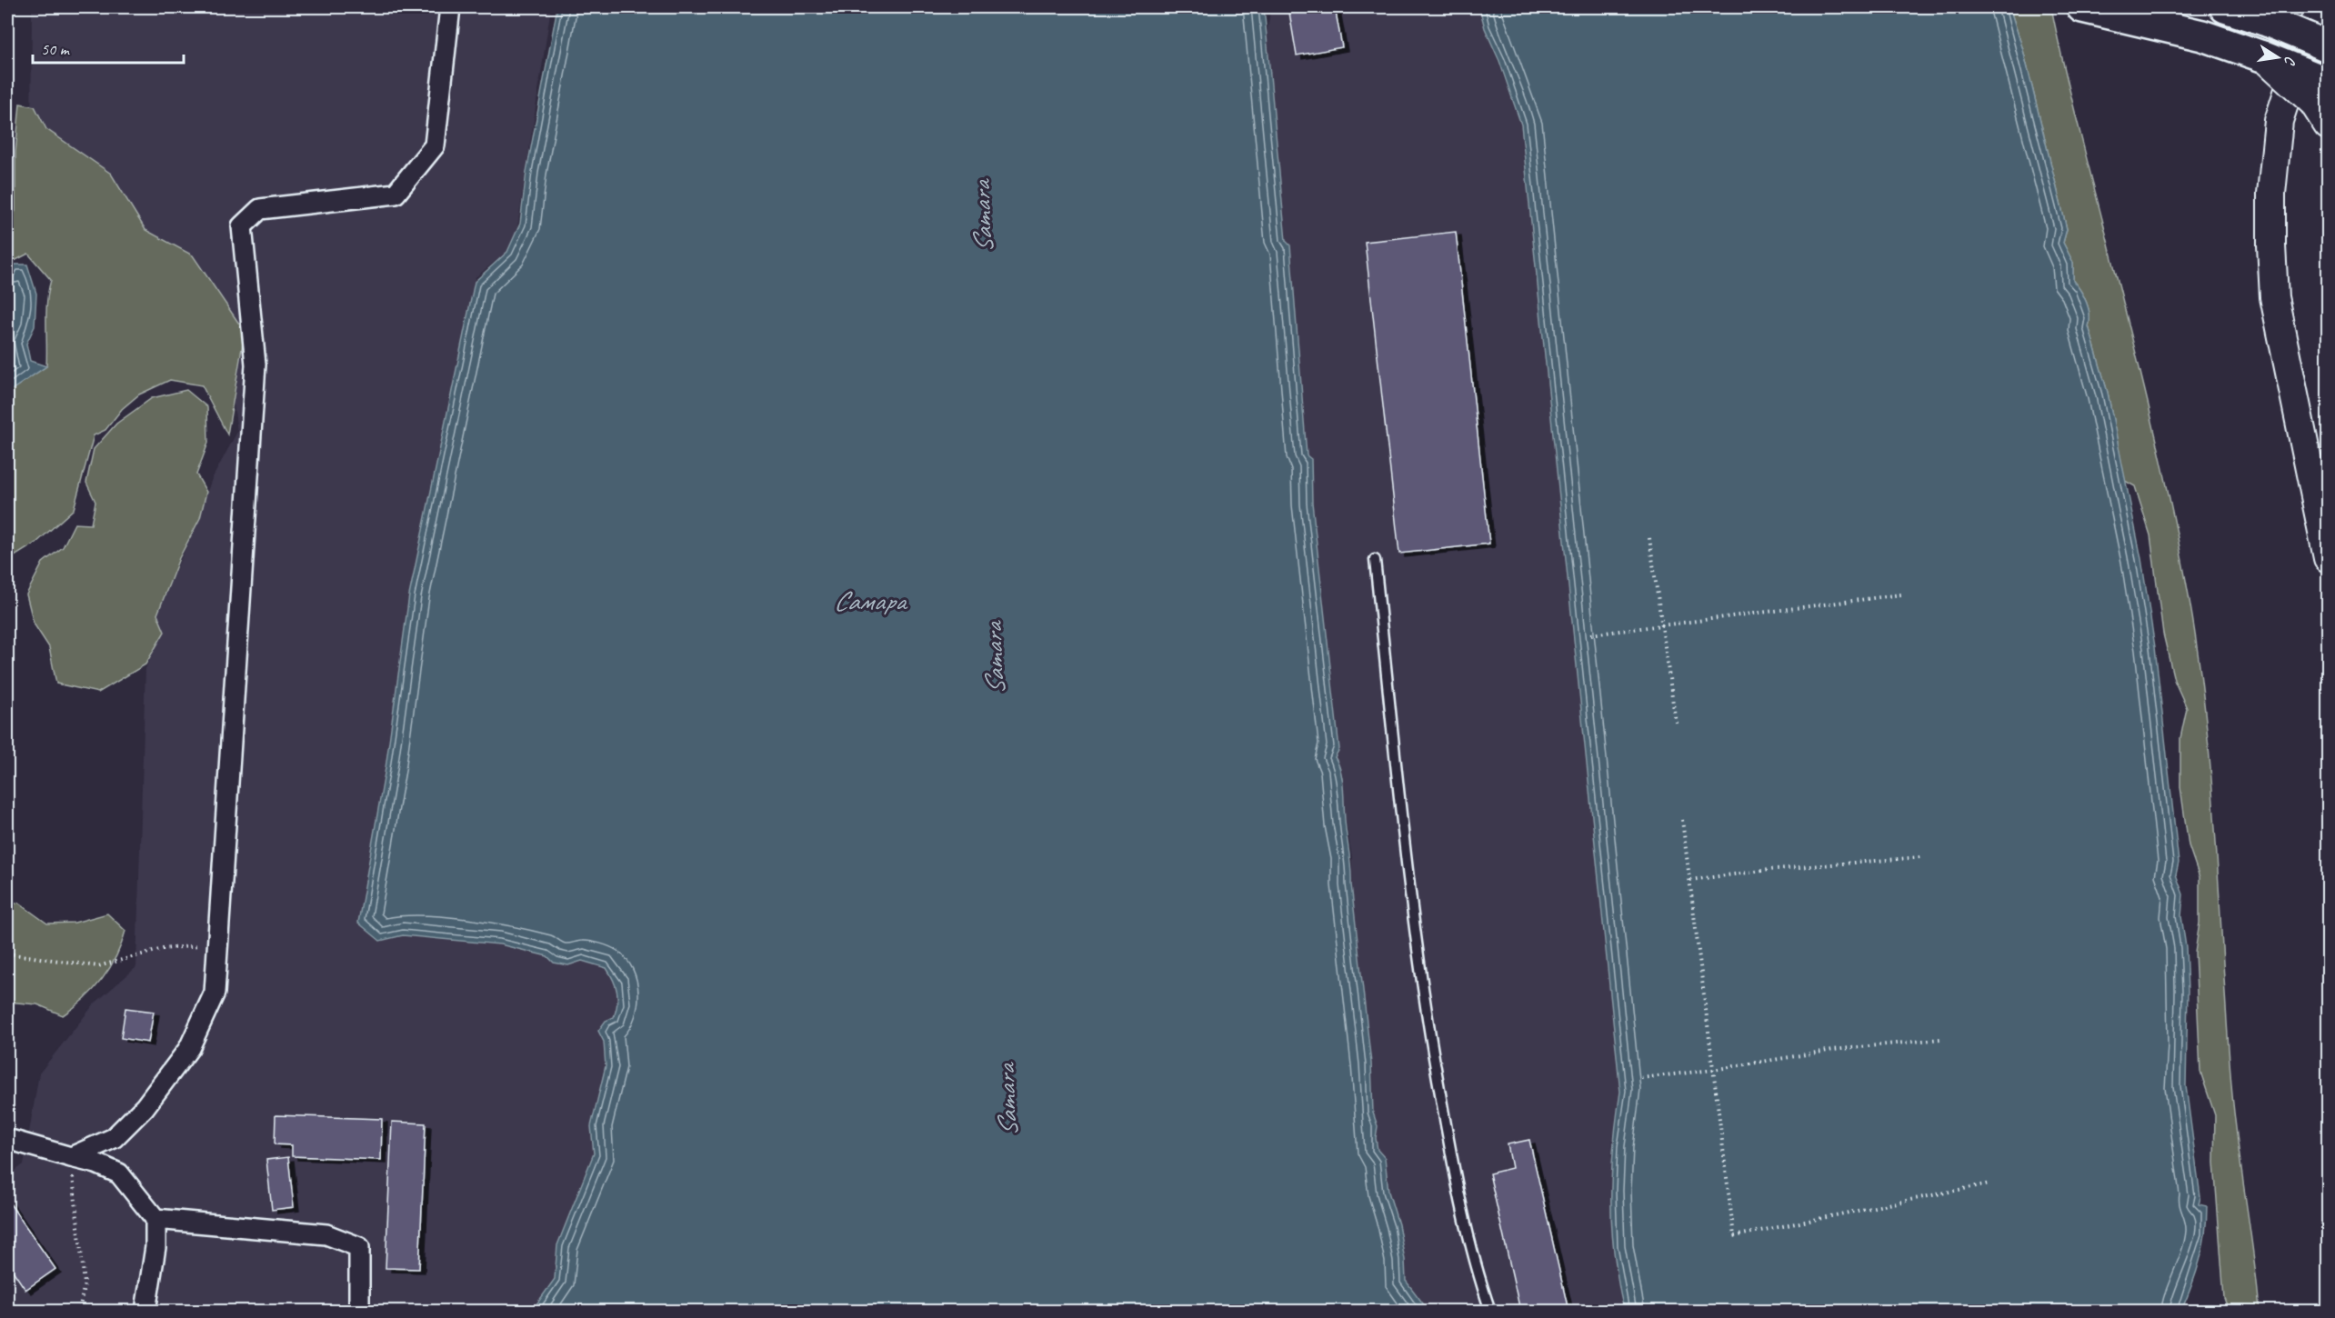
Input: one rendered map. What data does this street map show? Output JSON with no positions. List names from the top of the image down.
{
  "water": ["Samara", "Самара"],
  "scale_bar": "50 m",
  "north": "right"
}
